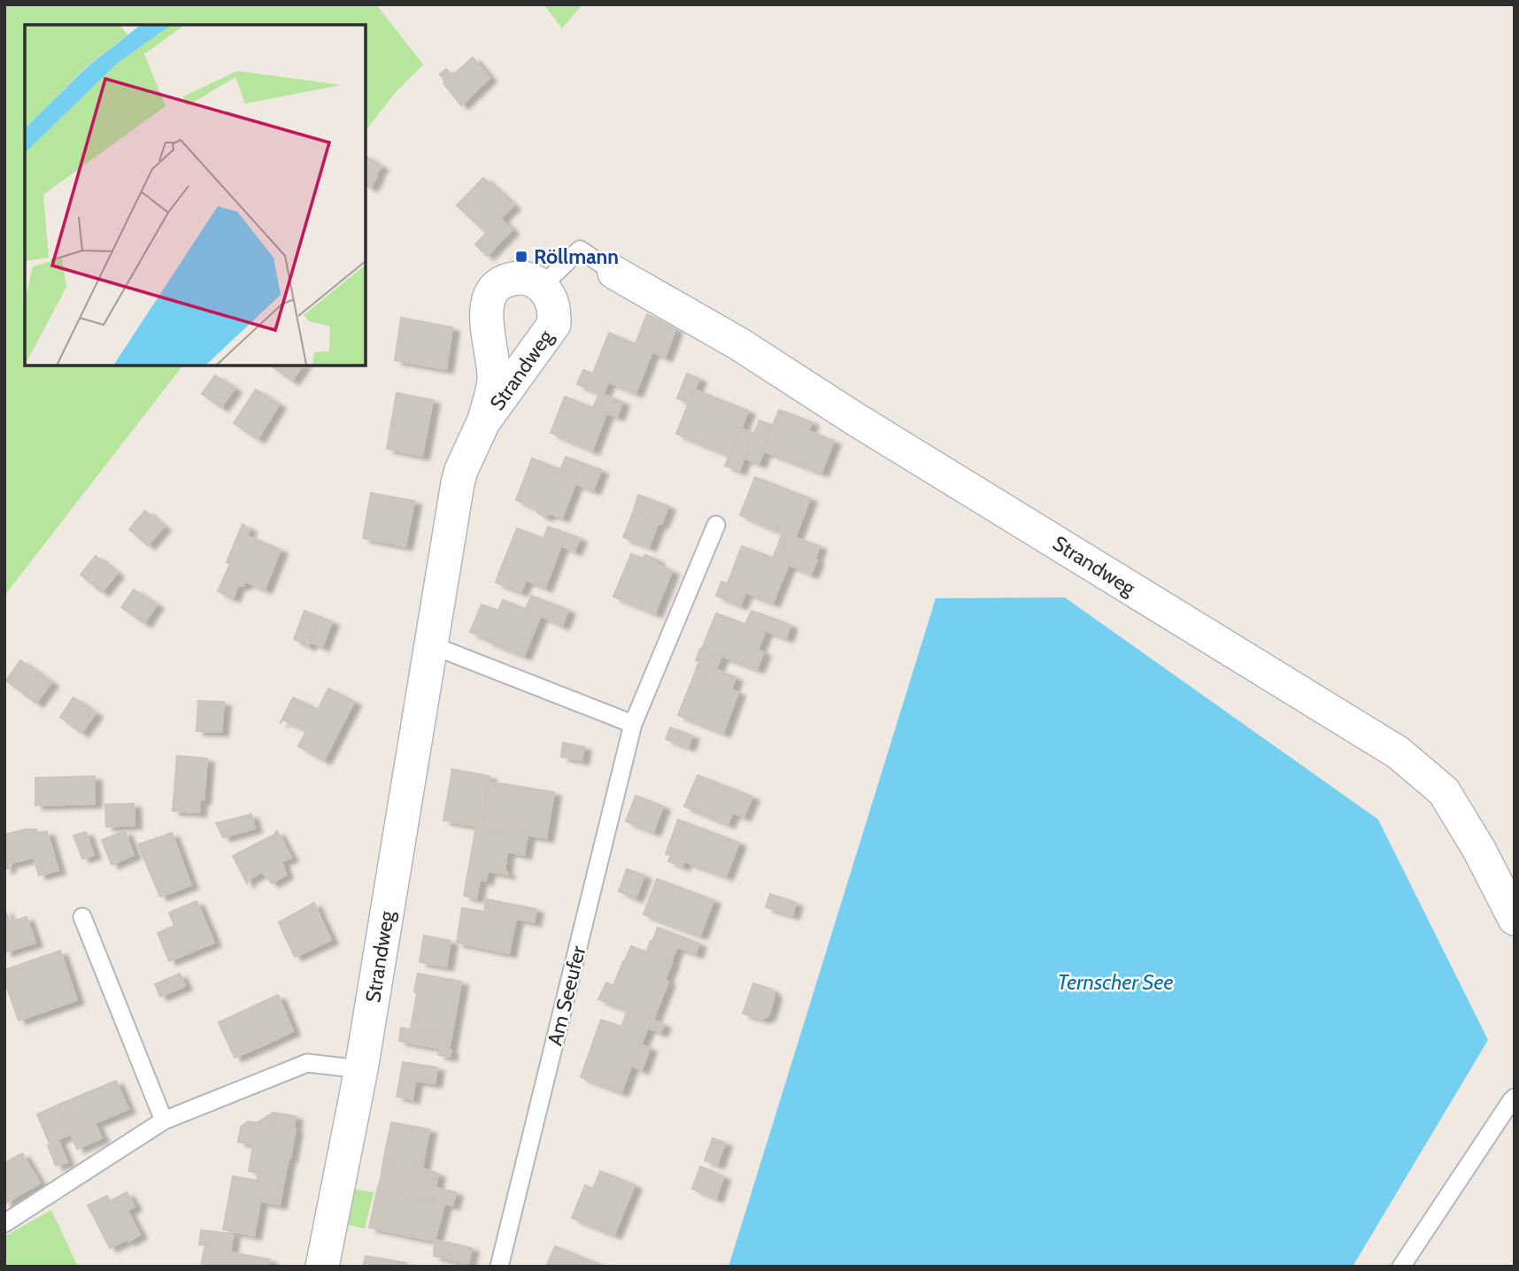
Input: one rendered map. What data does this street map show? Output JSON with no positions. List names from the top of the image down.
{
  "streets": {
    "street": ["Strandweg"],
    "lane": ["Am Seeufer"]
  },
  "water": ["Ternscher See"],
  "places": {
    "transit": ["Röllmann"]
  }
}
